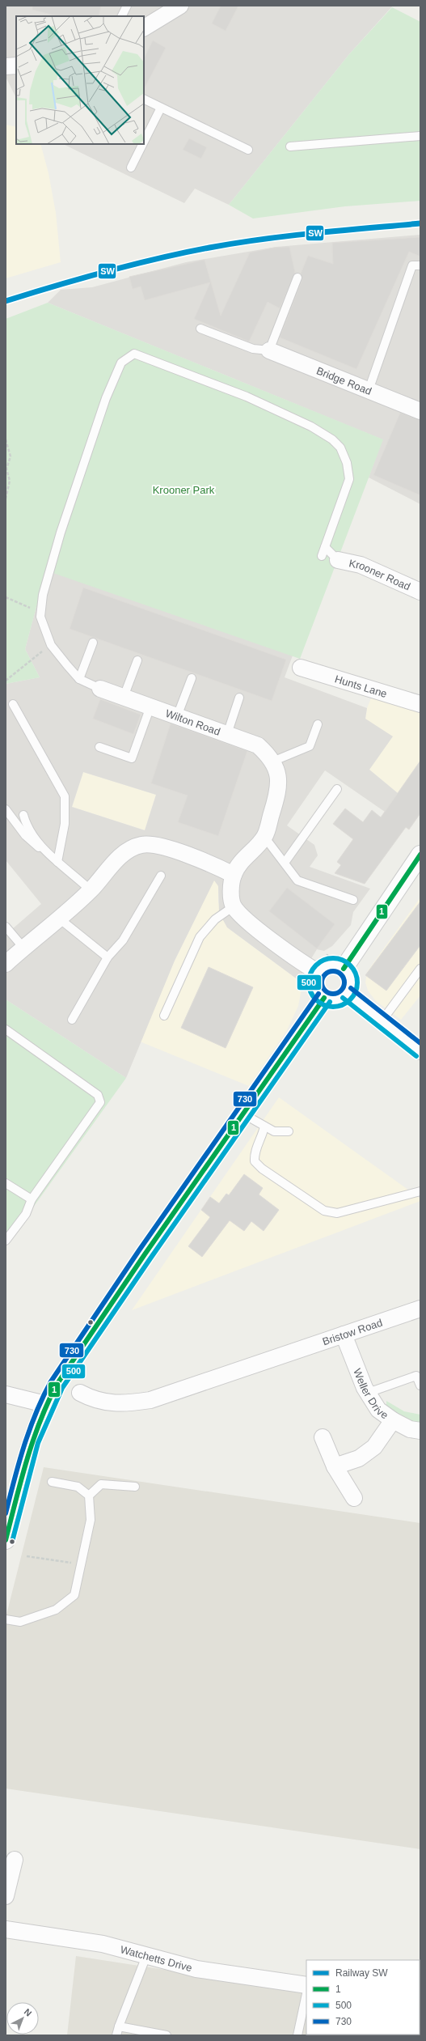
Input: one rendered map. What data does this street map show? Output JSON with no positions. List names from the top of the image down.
{
  "streets": {
    "street": [
      "Bridge Road",
      "Krooner Road",
      "Hunts Lane",
      "Wilton Road",
      "Bristow Road",
      "Weller Drive",
      "Watchetts Drive"
    ]
  },
  "crossings": [
    ["Bristow Road", "Weller Drive"]
  ],
  "parks": ["Krooner Park"],
  "lines": [
    "rail line SW",
    "transit line 1",
    "transit line 500",
    "transit line 730"
  ],
  "legend": [
    "Railway SW",
    "1",
    "500",
    "730"
  ],
  "north": "top right"
}
